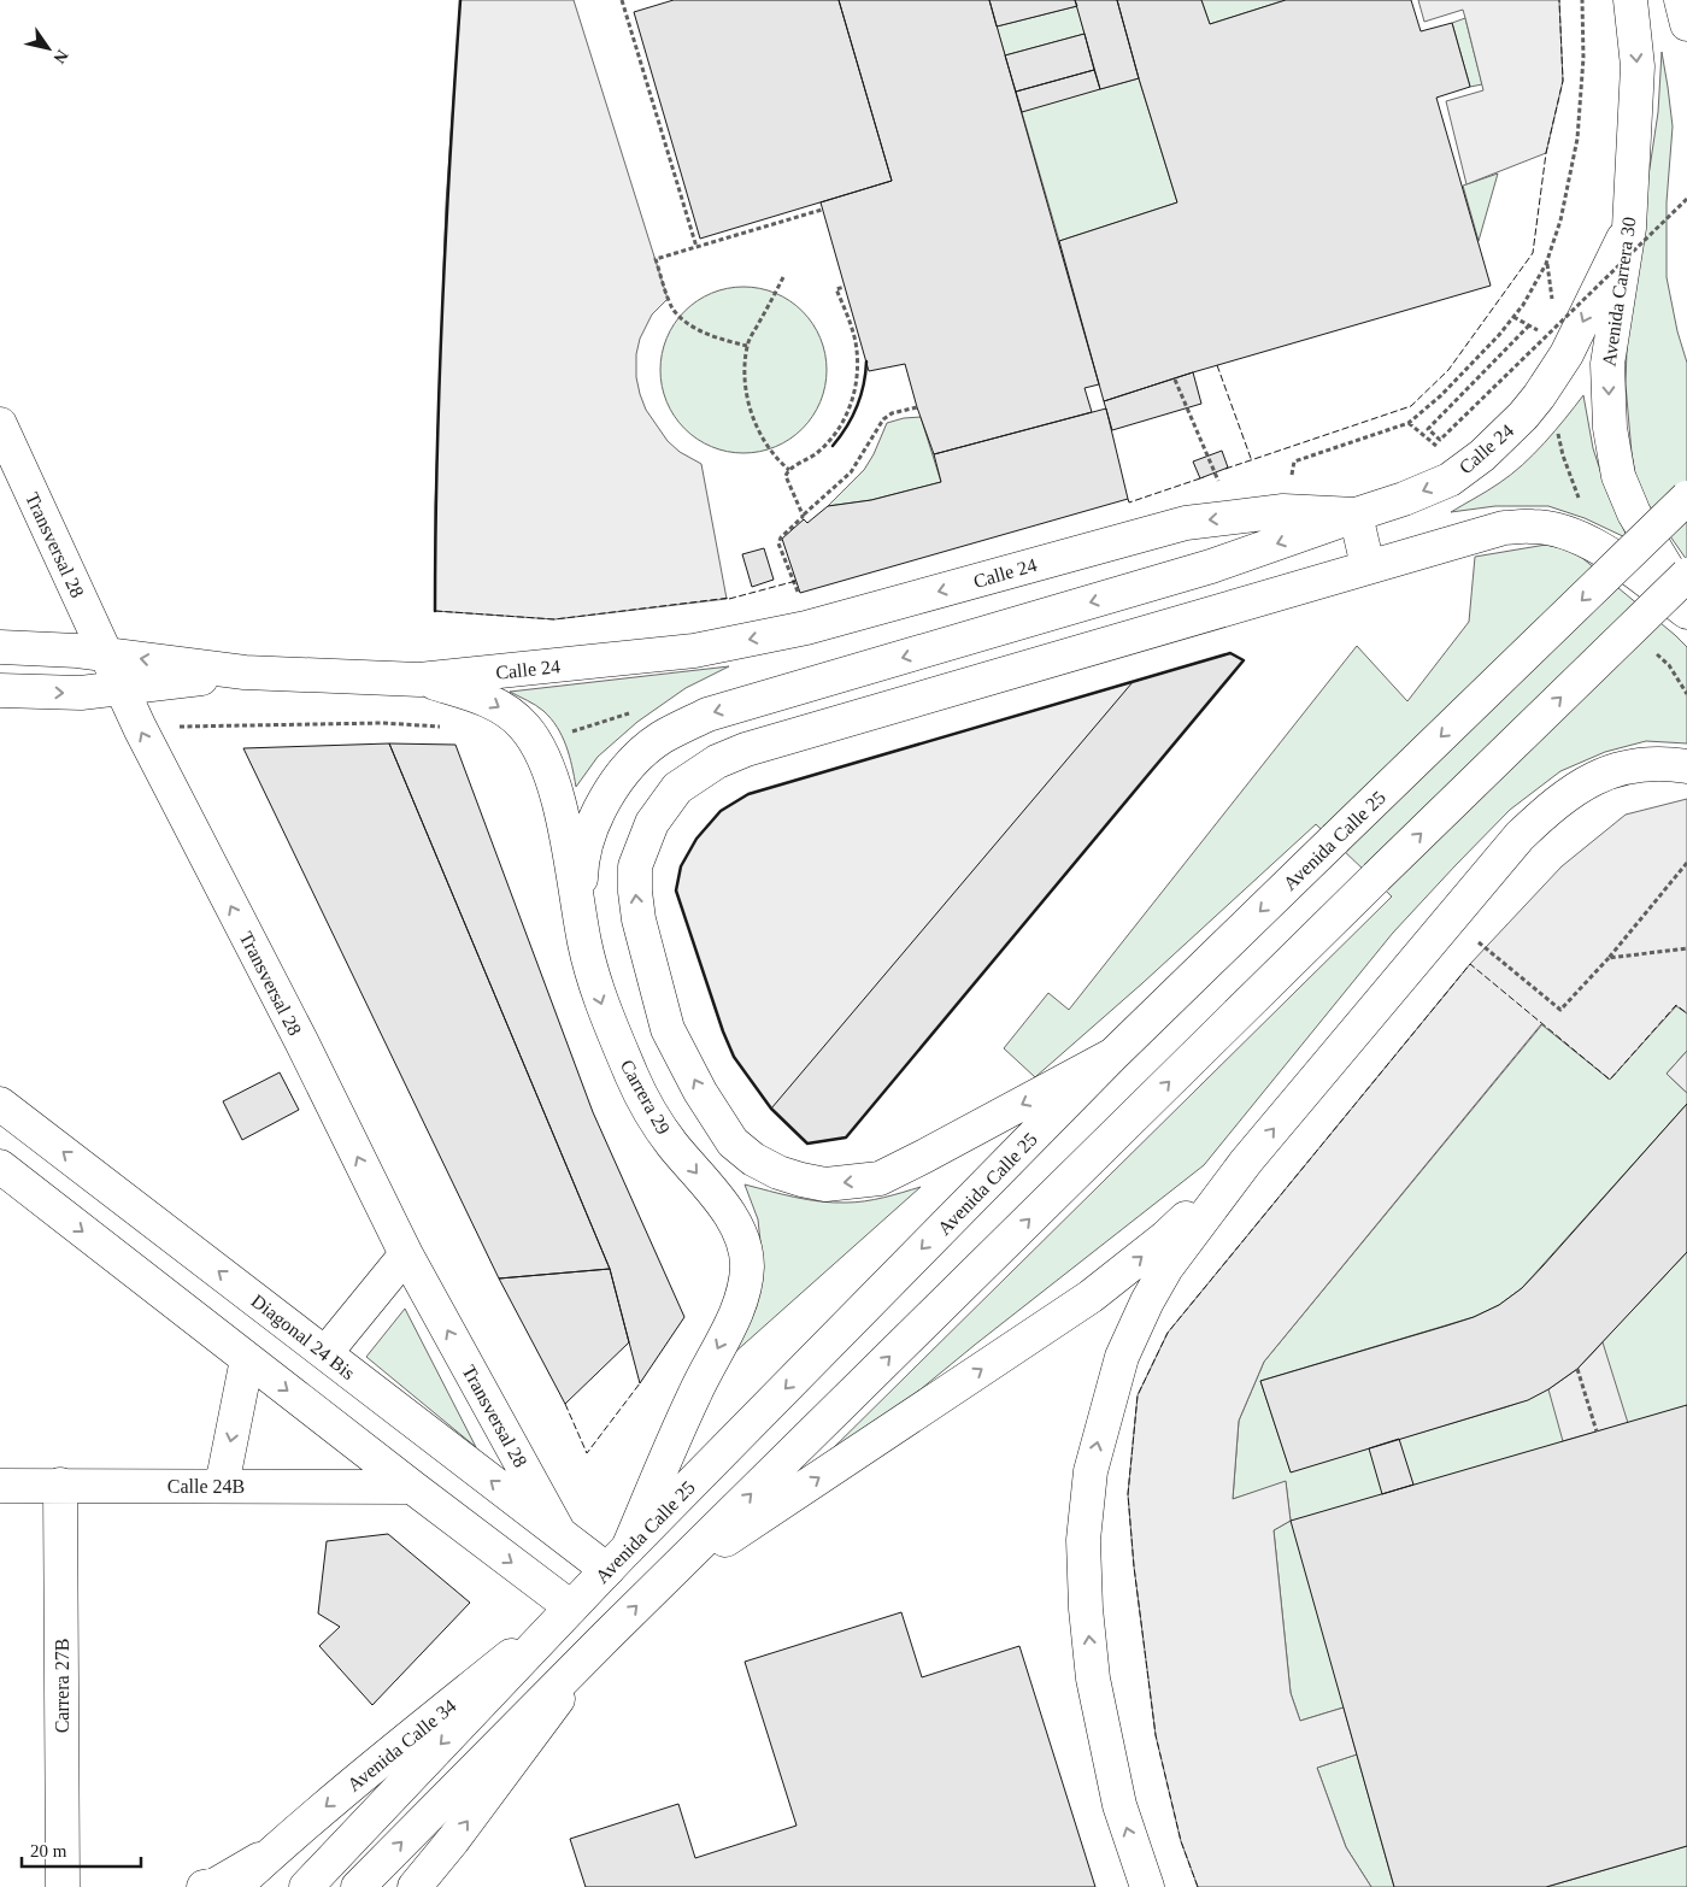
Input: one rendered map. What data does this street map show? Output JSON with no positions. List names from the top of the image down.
{
  "streets": {
    "main road": [
      "Avenida Carrera 30",
      "Calle 24",
      "Transversal 28",
      "Avenida Calle 25",
      "Carrera 29",
      "Diagonal 24 Bis",
      "Calle 24B",
      "Carrera 27B",
      "Avenida Calle 34"
    ]
  },
  "crossings": [
    ["Avenida Carrera 30", "Calle 24"],
    ["Calle 24", "Transversal 28"],
    ["Calle 24", "Carrera 29"],
    ["Transversal 28", "Diagonal 24 Bis"],
    ["Avenida Calle 25", "Carrera 29"],
    ["Avenida Calle 25", "Diagonal 24 Bis"],
    ["Avenida Calle 25", "Avenida Calle 34"],
    ["Carrera 29", "Diagonal 24 Bis"],
    ["Calle 24B", "Carrera 27B"]
  ],
  "one_way": ["Avenida Carrera 30", "Carrera 29"],
  "scale_bar": "20 m",
  "north": "bottom right"
}
